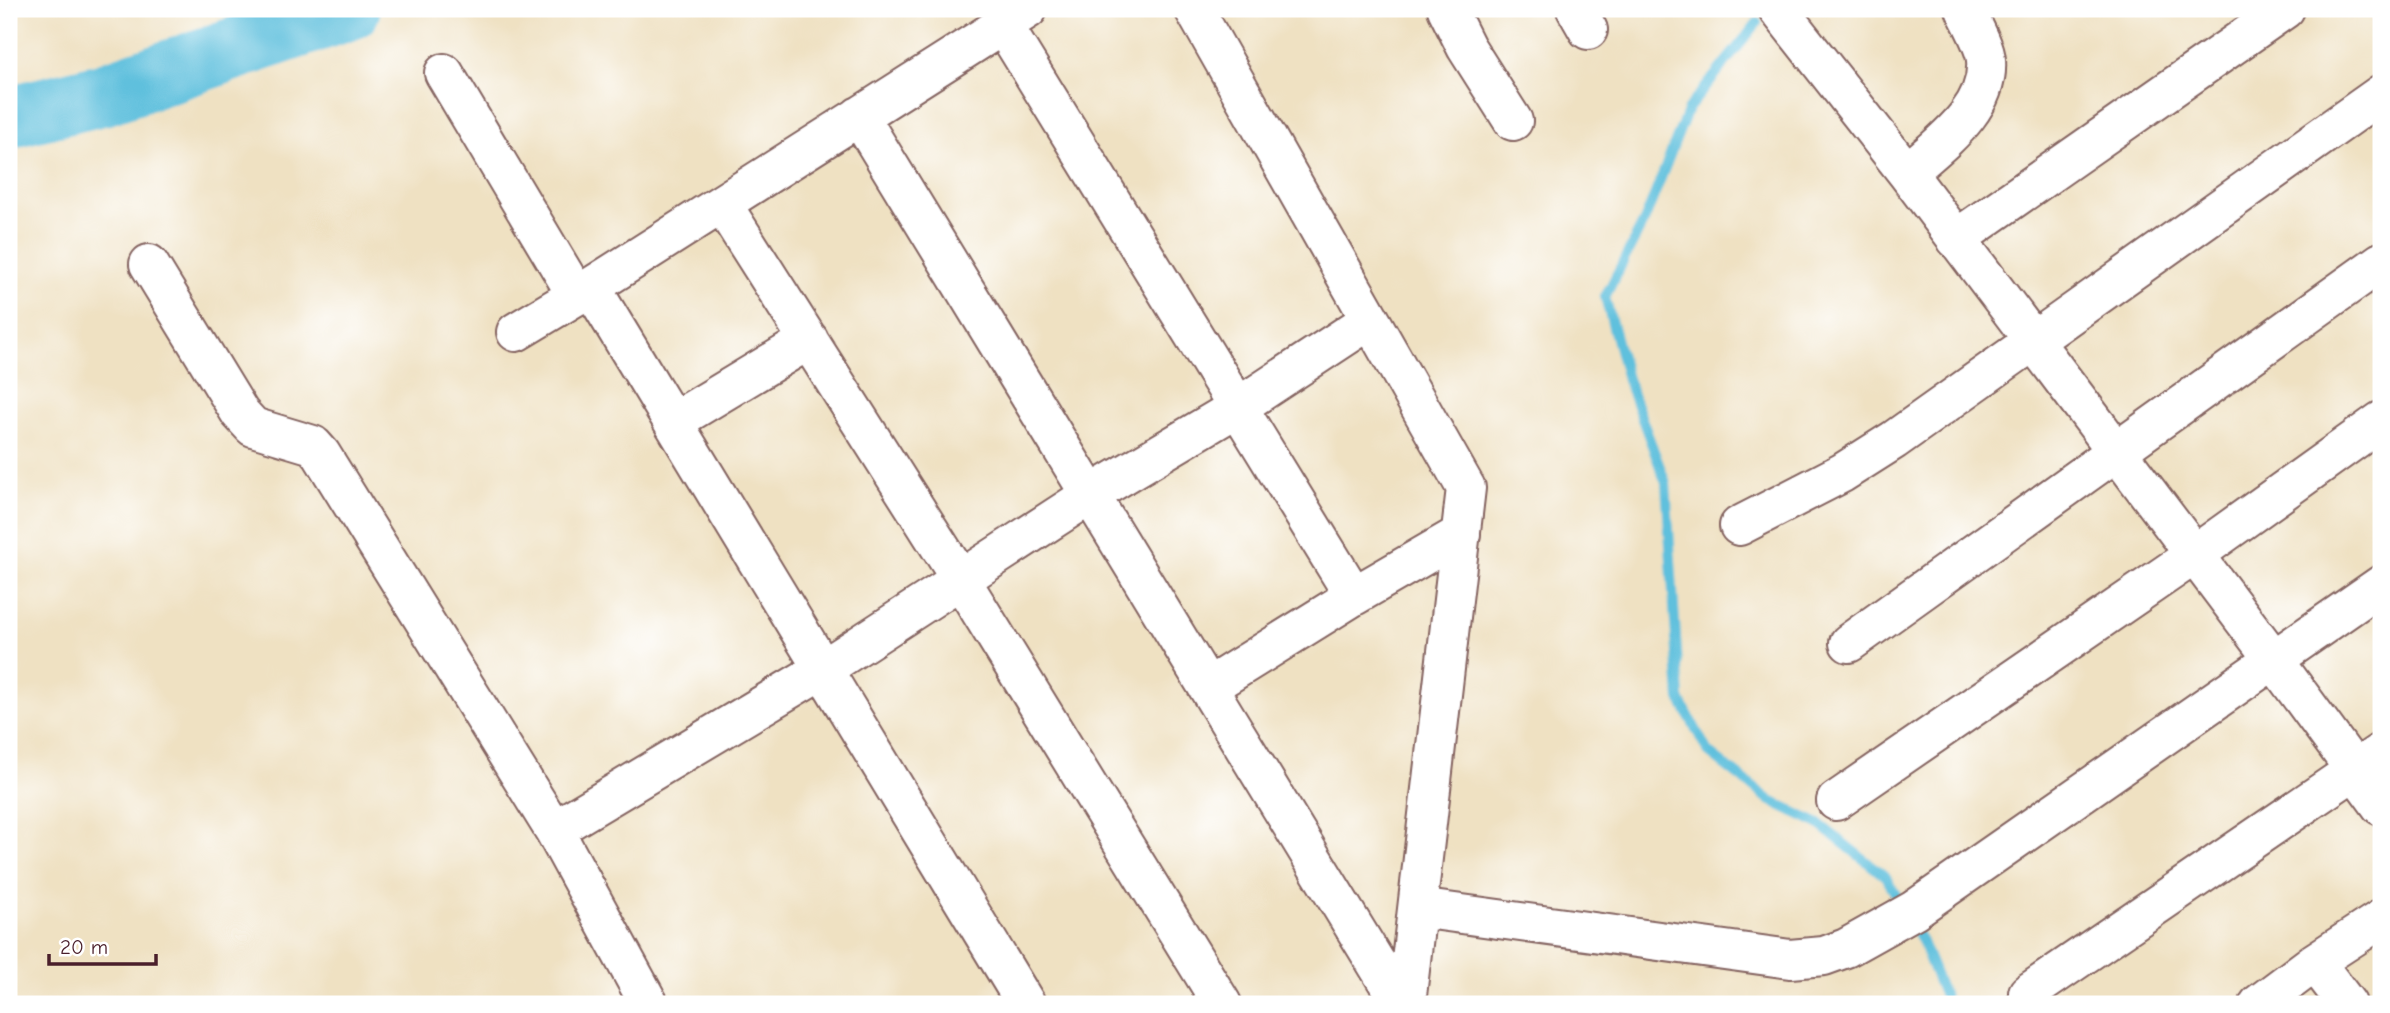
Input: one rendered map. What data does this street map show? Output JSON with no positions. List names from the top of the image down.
{
  "scale_bar": "20 m"
}
